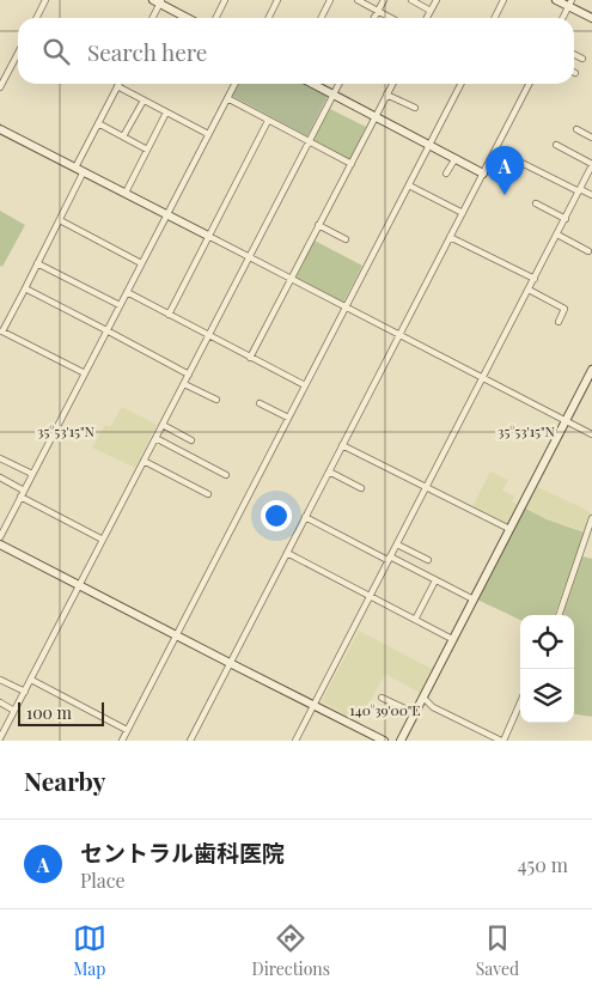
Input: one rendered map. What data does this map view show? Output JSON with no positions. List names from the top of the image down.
{
  "scale_bar": "100 m",
  "page": {
    "search": "Search here",
    "pins": "A",
    "scale": "100 m",
    "heading": "Nearby",
    "list": [
      {
        "mark": "A",
        "name": "セントラル歯科医院",
        "note": "Place",
        "value": "450 m"
      }
    ],
    "nav": ["Map", "Directions", "Saved"]
  },
  "coordinates": ["35°53'15\"N", "140°39'00\"E"]
}
